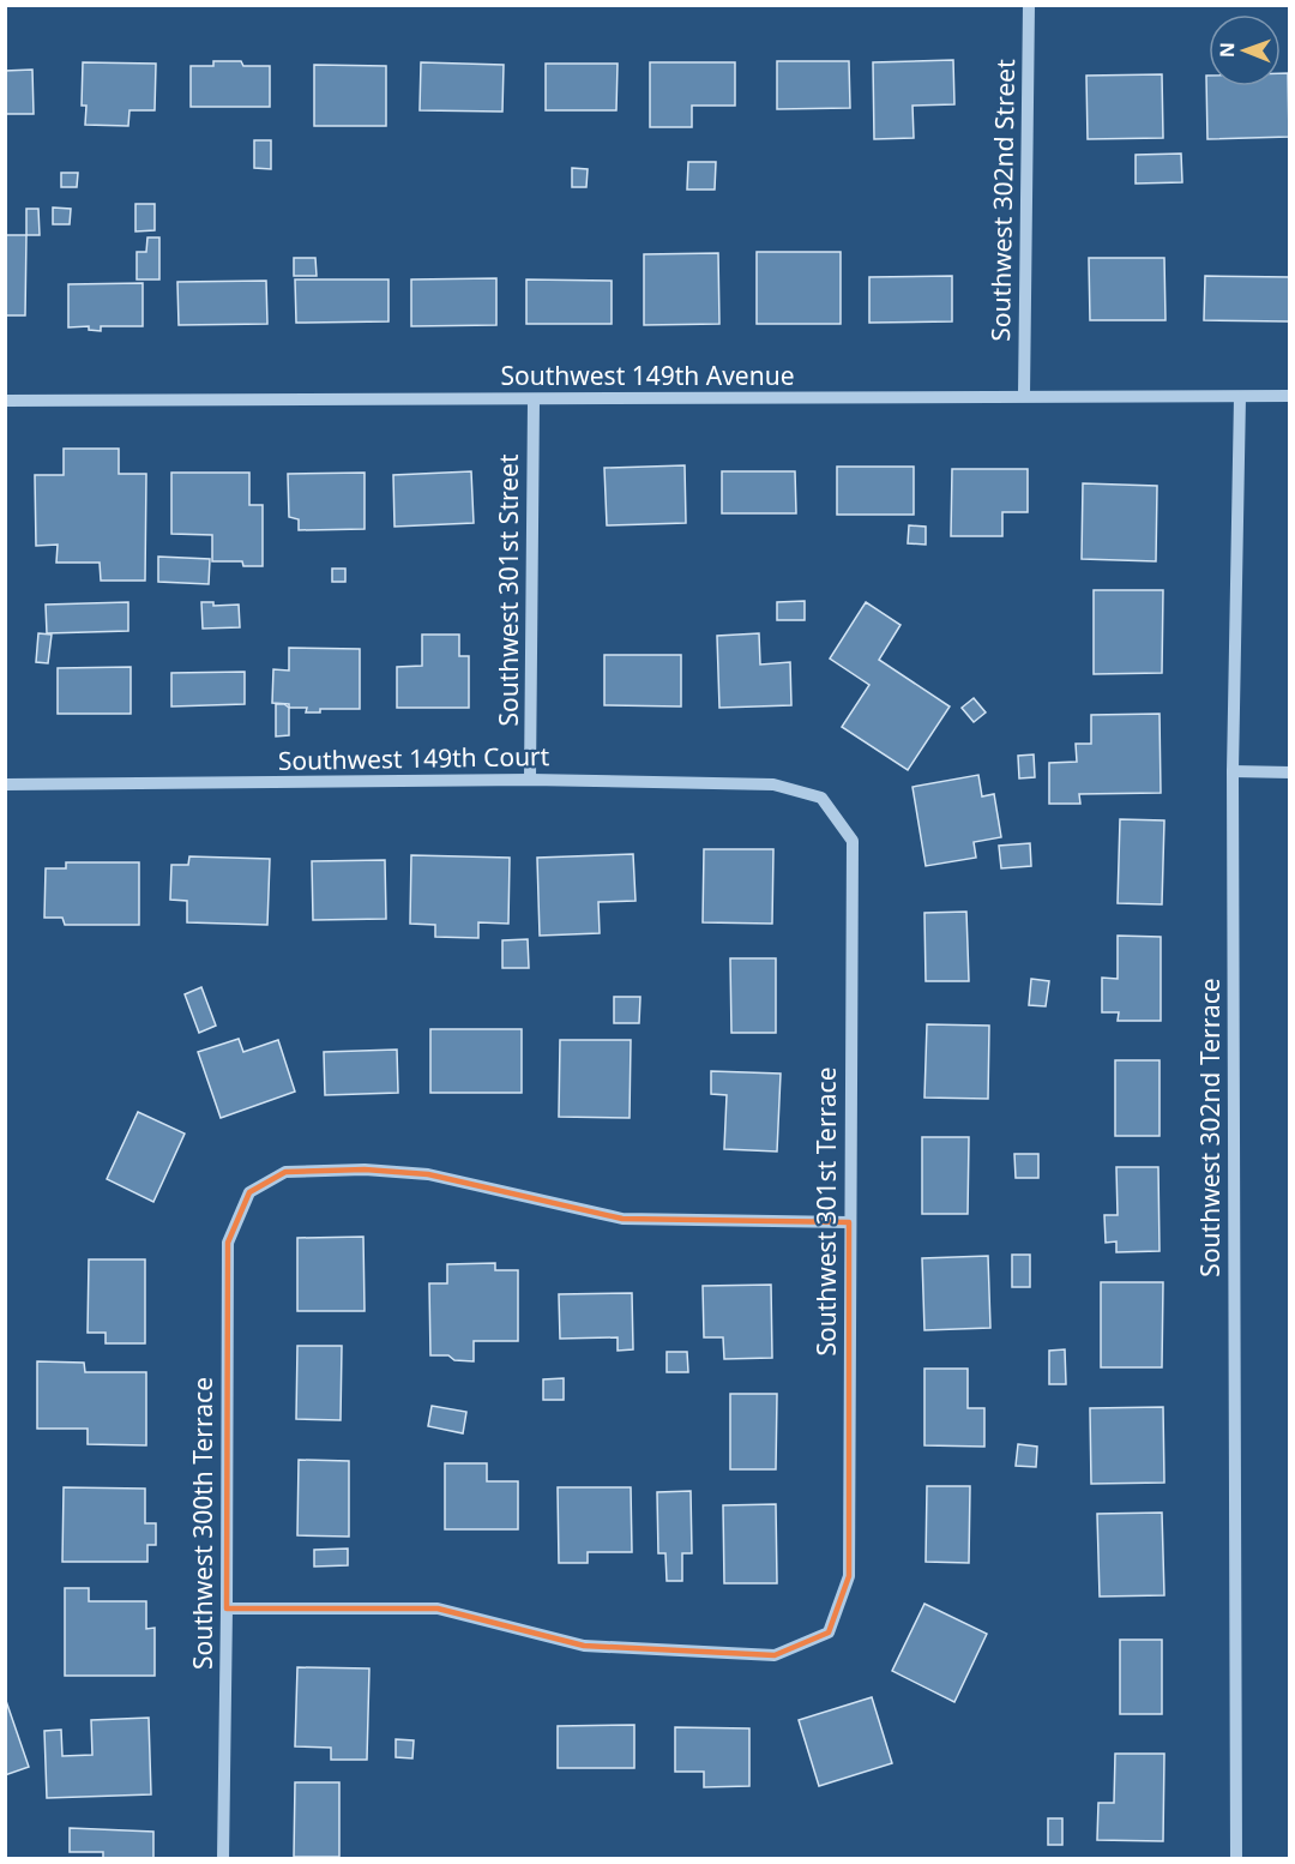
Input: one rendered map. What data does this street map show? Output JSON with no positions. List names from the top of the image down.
{
  "streets": {
    "street": [
      "Southwest 302nd Street",
      "Southwest 149th Avenue",
      "Southwest 301st Street",
      "Southwest 149th Court",
      "Southwest 302nd Terrace",
      "Southwest 301st Terrace",
      "Southwest 300th Terrace"
    ]
  },
  "crossings": [
    ["Southwest 302nd Street", "Southwest 149th Avenue"],
    ["Southwest 149th Avenue", "Southwest 301st Street"],
    ["Southwest 149th Avenue", "Southwest 302nd Terrace"],
    ["Southwest 301st Street", "Southwest 149th Court"],
    ["Southwest 149th Court", "Southwest 301st Terrace"],
    ["Southwest 301st Terrace", "Southwest 300th Terrace"]
  ],
  "north": "left"
}
